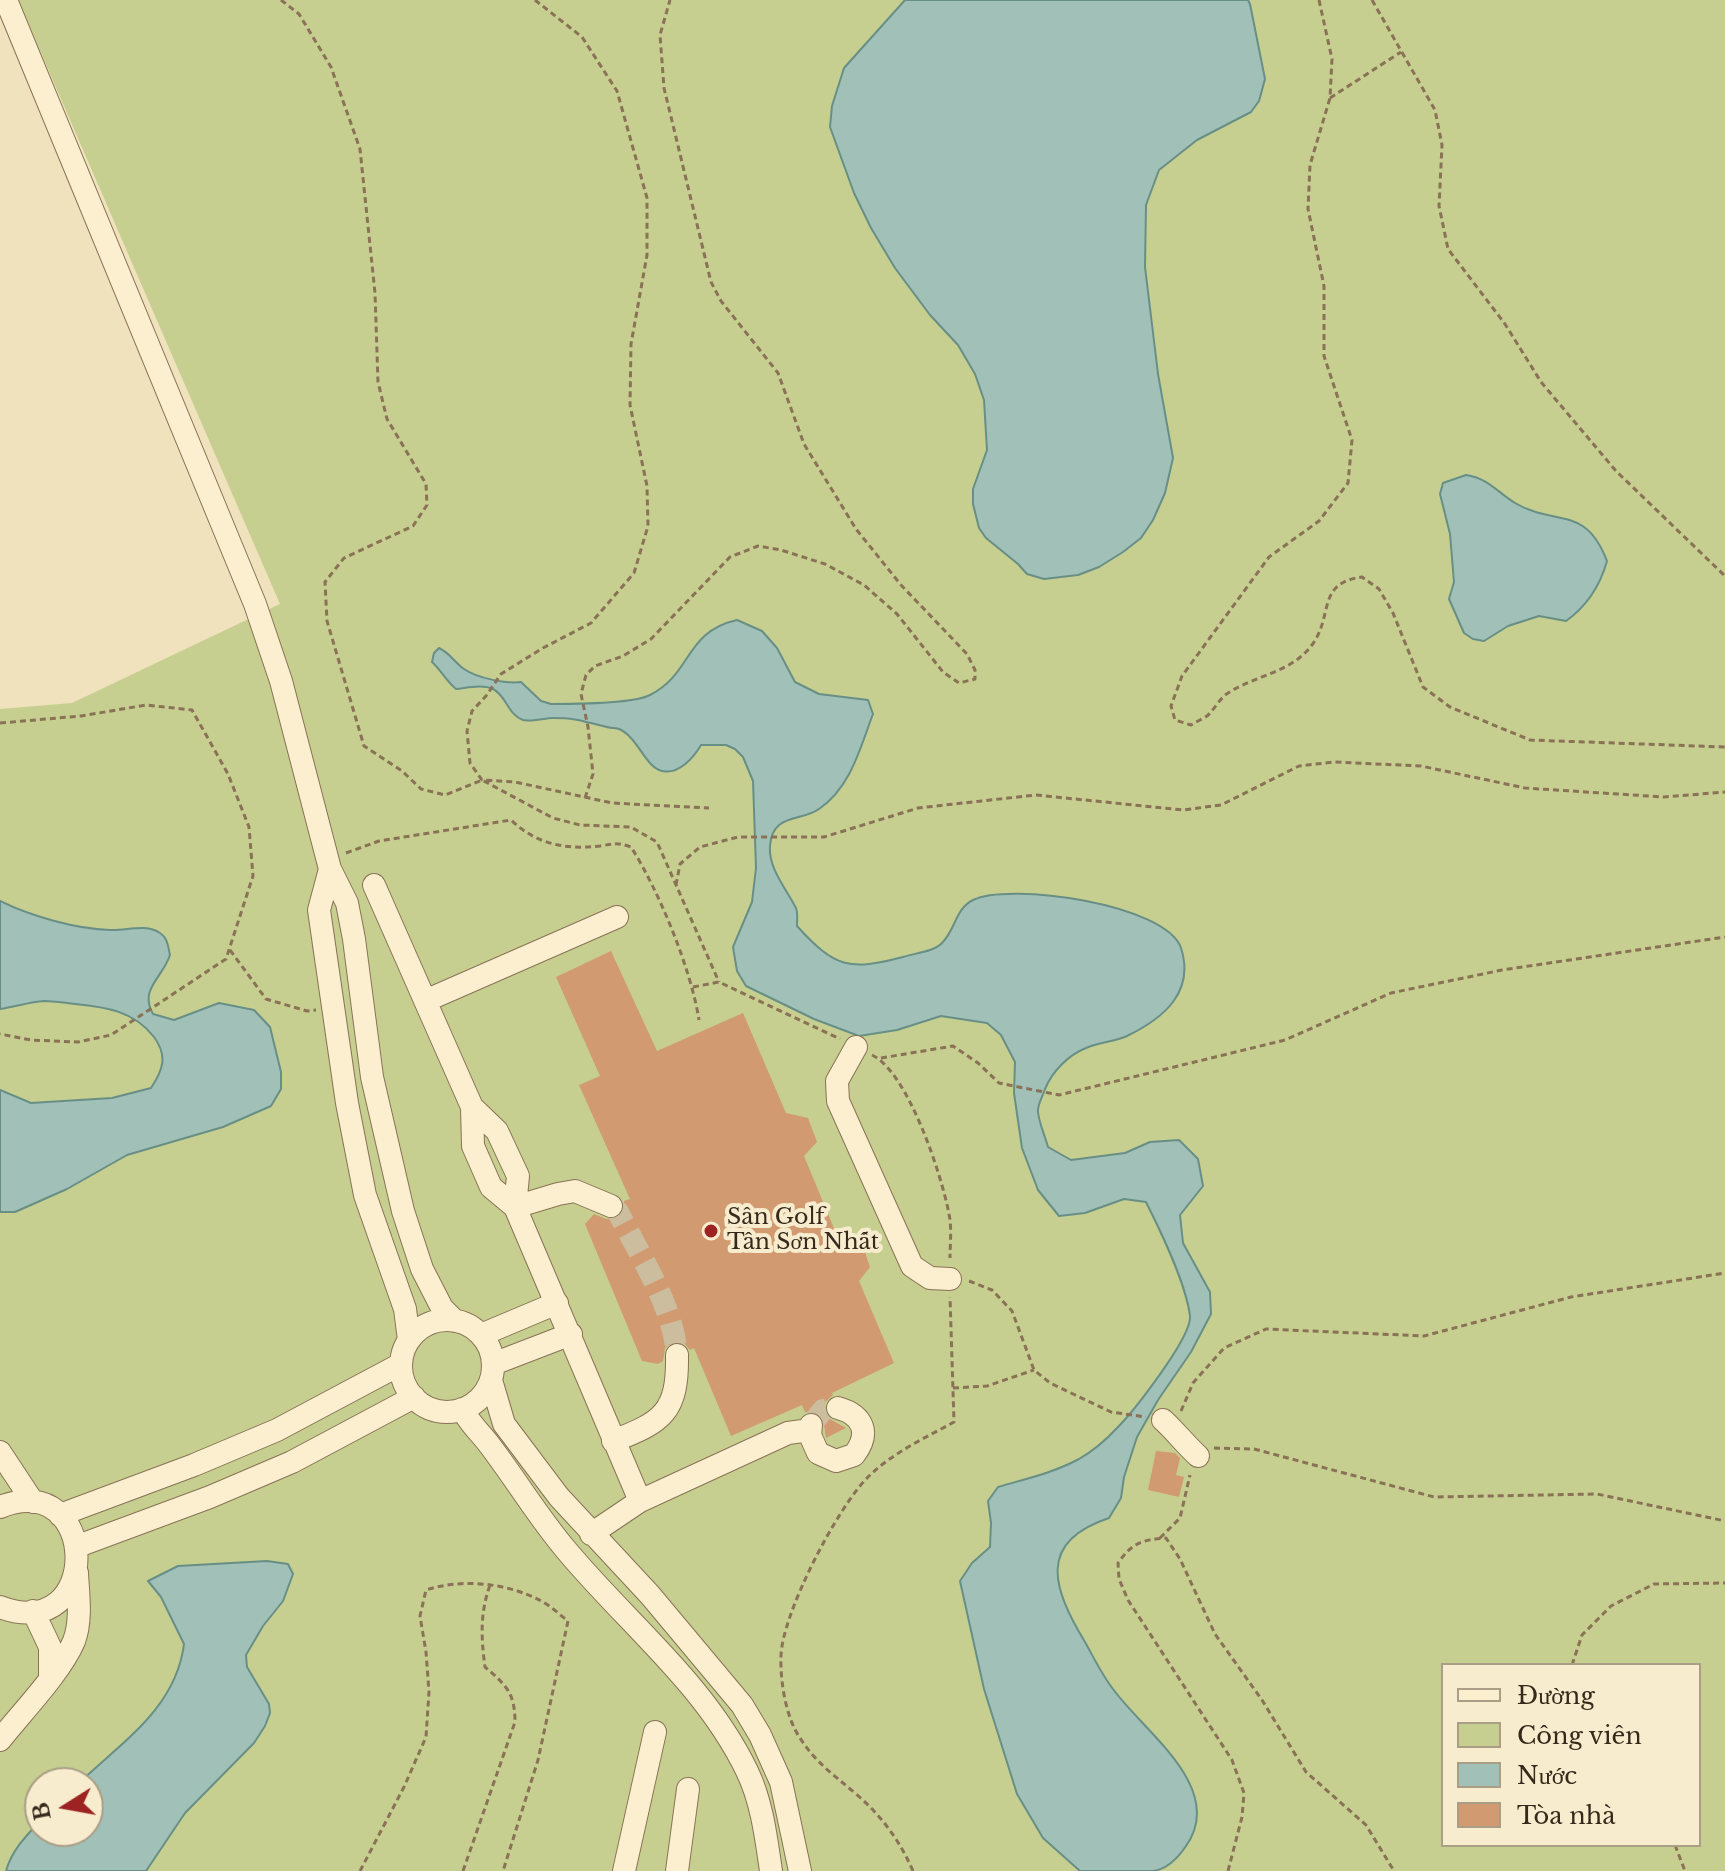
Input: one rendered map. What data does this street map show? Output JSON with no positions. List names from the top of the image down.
{
  "places": ["Sân Golf Tân Sơn Nhất"],
  "legend": [
    "Đường",
    "Công viên",
    "Nước",
    "Tòa nhà"
  ],
  "north": "left"
}
